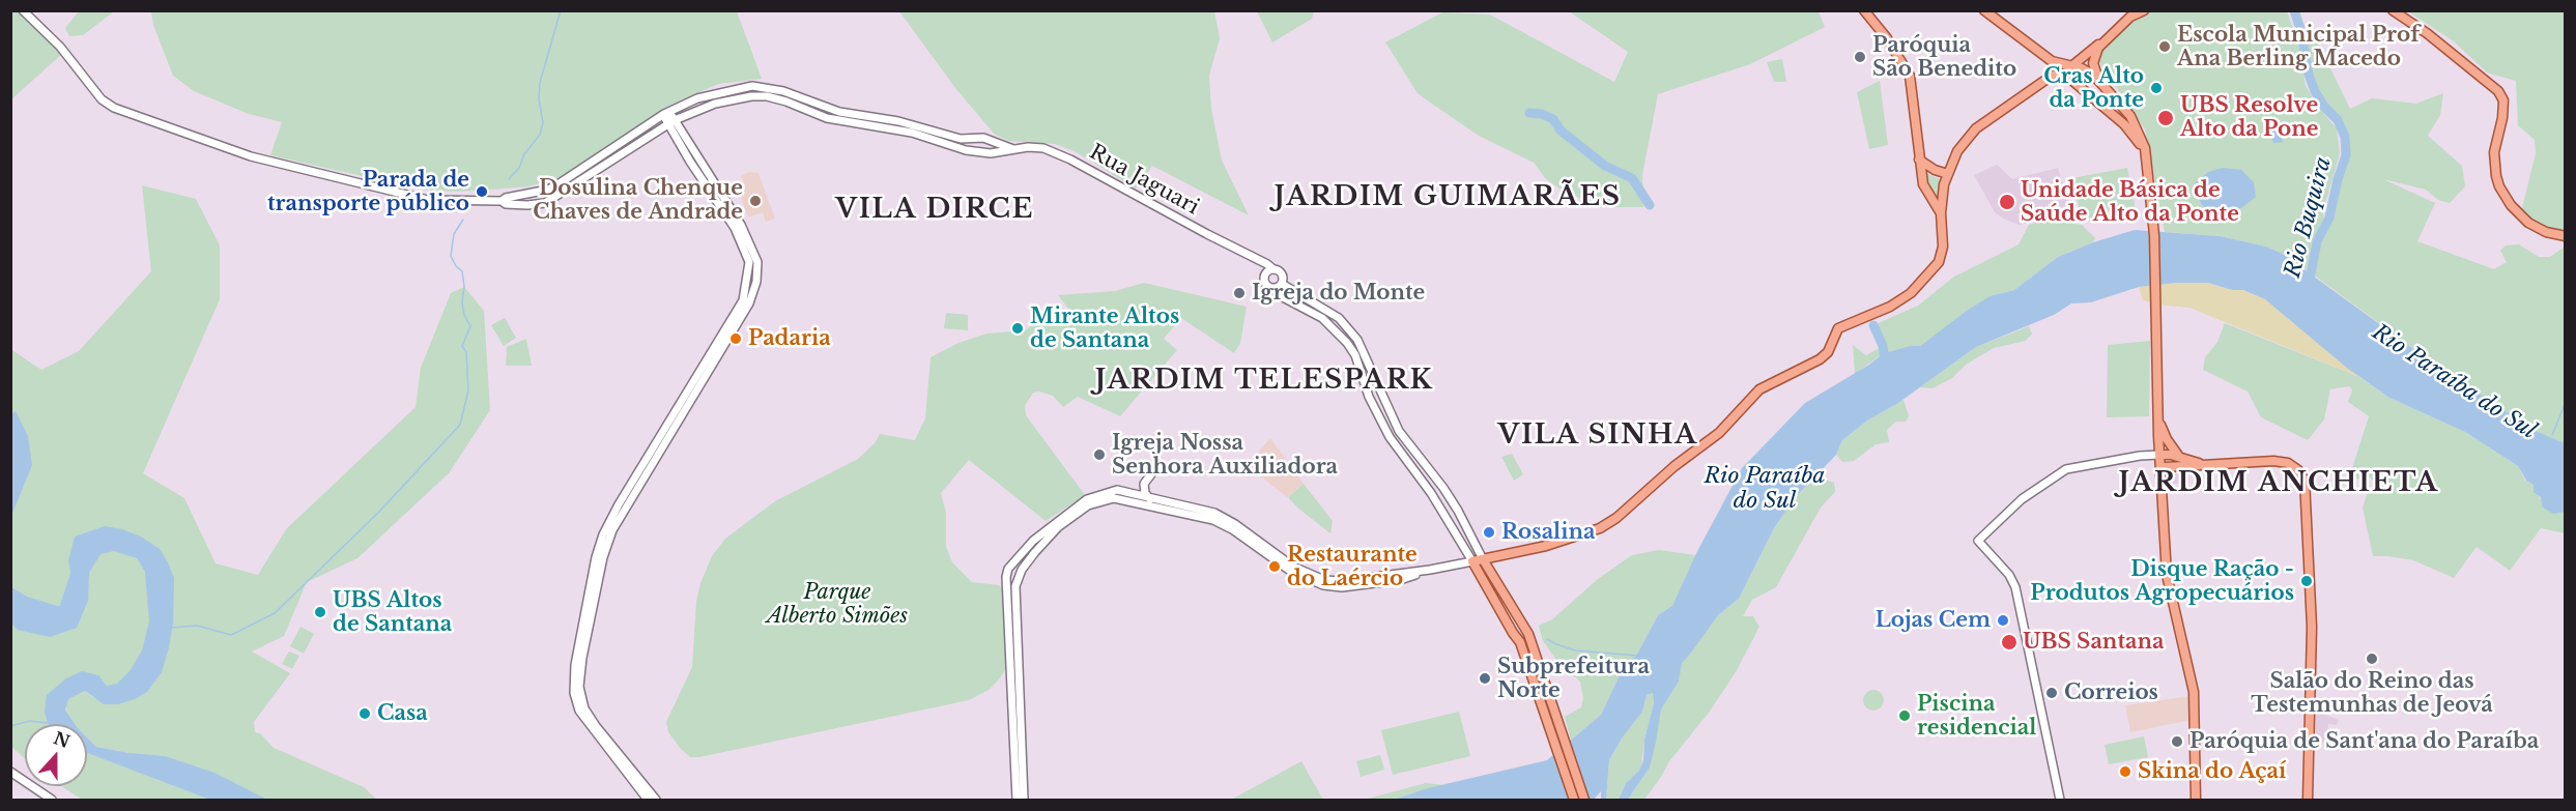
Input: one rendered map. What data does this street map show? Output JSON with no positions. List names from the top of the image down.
{
  "streets": {
    "street": ["Rua Jaguari"]
  },
  "districts": [
    "JARDIM GUIMARÃES",
    "VILA DIRCE",
    "JARDIM TELESPARK",
    "VILA SINHA",
    "JARDIM ANCHIETA"
  ],
  "water": ["Rio Buquira", "Rio Paraíba do Sul"],
  "parks": ["Parque Alberto Simões"],
  "places": [
    "Escola Municipal Prof Ana Berling Macedo",
    "Paróquia São Benedito",
    "Cras Alto da Ponte",
    "UBS Resolve Alto da Pone",
    "Parada de transporte público",
    "Dosulina Chenque Chaves de Andrade",
    "Unidade Básica de Saúde Alto da Ponte",
    "Igreja do Monte",
    "Mirante Altos de Santana",
    "Padaria",
    "Igreja Nossa Senhora Auxiliadora",
    "Rosalina",
    "Restaurante do Laércio",
    "Disque Ração - Produtos Agropecuários",
    "UBS Altos de Santana",
    "Lojas Cem",
    "UBS Santana",
    "Salão do Reino das Testemunhas de Jeová",
    "Subprefeitura Norte",
    "Correios",
    "Casa",
    "Piscina residencial",
    "Paróquia de Sant'ana do Paraíba",
    "Skina do Açaí"
  ],
  "north": "top"
}
